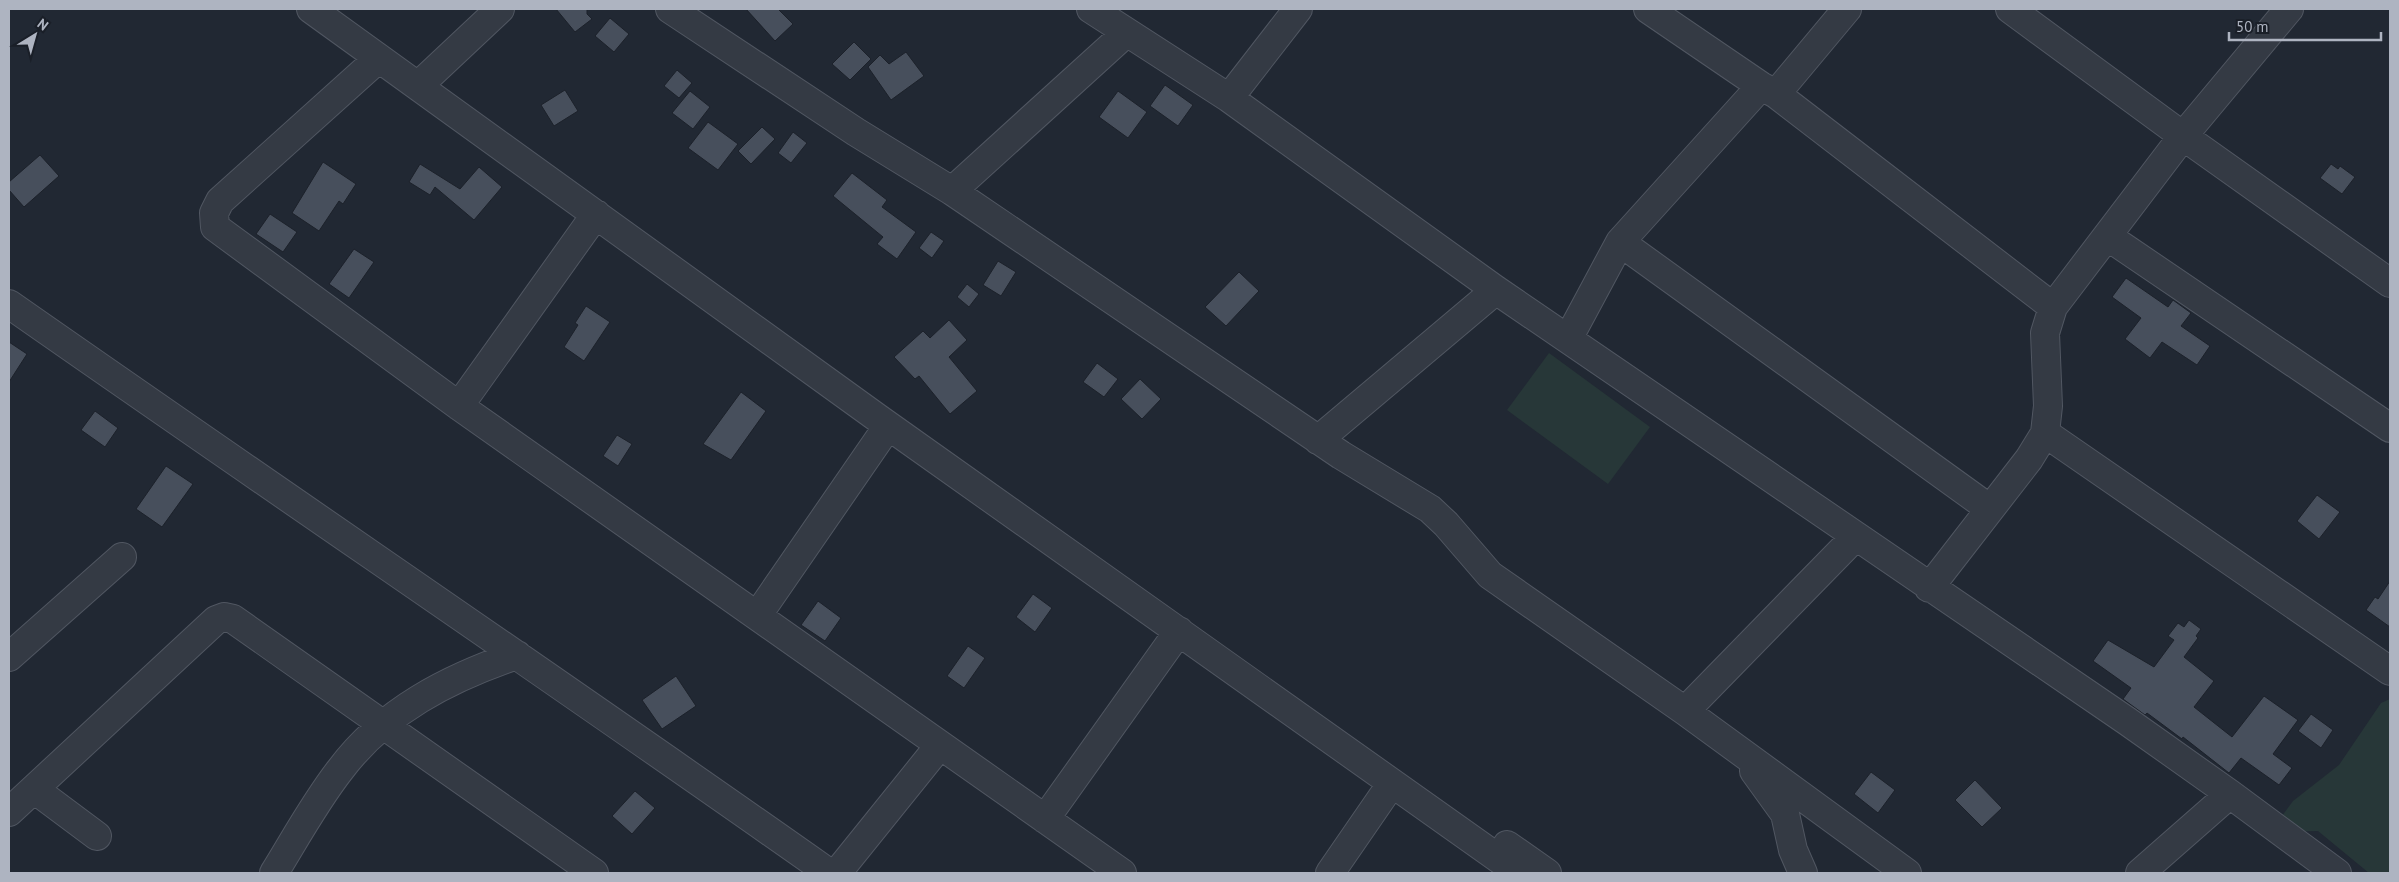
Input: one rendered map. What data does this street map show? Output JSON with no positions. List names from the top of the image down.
{
  "scale_bar": "50 m",
  "north": "top right"
}
